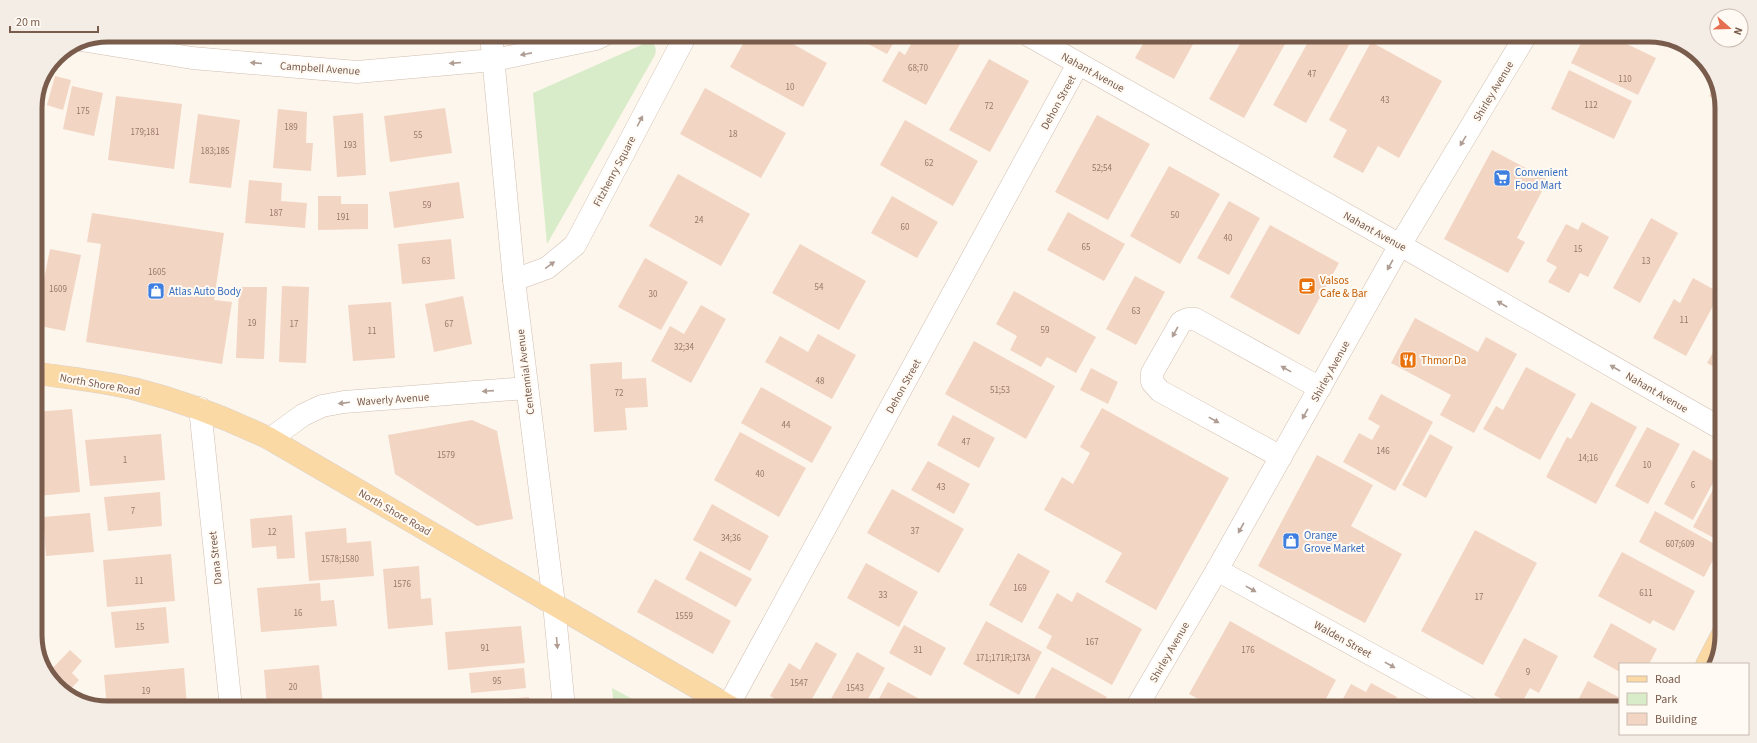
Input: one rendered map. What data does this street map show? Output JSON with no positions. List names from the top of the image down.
{
  "streets": {
    "main road": ["North Shore Road"],
    "street": [
      "Campbell Avenue",
      "Nahant Avenue",
      "Shirley Avenue",
      "Dehon Street",
      "Fitzhenry Square",
      "Centennial Avenue",
      "Waverly Avenue",
      "Dana Street",
      "Walden Street"
    ]
  },
  "crossings": [
    ["Campbell Avenue", "Centennial Avenue"],
    ["Nahant Avenue", "Shirley Avenue"],
    ["Nahant Avenue", "Dehon Street"],
    ["Shirley Avenue", "Walden Street"],
    ["Fitzhenry Square", "Centennial Avenue"],
    ["Centennial Avenue", "North Shore Road"],
    ["Centennial Avenue", "Waverly Avenue"],
    ["North Shore Road", "Waverly Avenue"],
    ["North Shore Road", "Dana Street"]
  ],
  "one_way": [
    "Campbell Avenue",
    "Nahant Avenue",
    "Shirley Avenue",
    "Fitzhenry Square",
    "Waverly Avenue",
    "Walden Street"
  ],
  "places": {
    "supermarket": ["Convenient Food Mart"],
    "cafe": ["Valsos Cafe & Bar"],
    "shop": ["Atlas Auto Body", "Orange Grove Market"],
    "restaurant": ["Thmor Da"]
  },
  "house_numbers": [
    "68;70",
    "47",
    "110",
    "10",
    "43",
    "112",
    "72",
    "175",
    "189",
    "179;181",
    "18",
    "55",
    "193",
    "183;185",
    "62",
    "52;54",
    "59",
    "187",
    "50",
    "191",
    "24",
    "60",
    "40",
    "65",
    "15",
    "63",
    "13",
    "1605",
    "54",
    "1609",
    "30",
    "63",
    "11",
    "19",
    "17",
    "67",
    "59",
    "11",
    "32;34",
    "48",
    "51;53",
    "72",
    "44",
    "47",
    "146",
    "1579",
    "14;16",
    "1",
    "10",
    "40",
    "6",
    "43",
    "7",
    "37",
    "12",
    "34;36",
    "607;609",
    "1578;1580",
    "11",
    "1576",
    "169",
    "611",
    "33",
    "17",
    "16",
    "1559",
    "15",
    "167",
    "91",
    "31",
    "176",
    "171;171R;173A",
    "9",
    "95",
    "1547",
    "20",
    "1543",
    "19"
  ],
  "legend": ["Road", "Park", "Building"],
  "scale_bar": "20 m",
  "north": "right"
}
